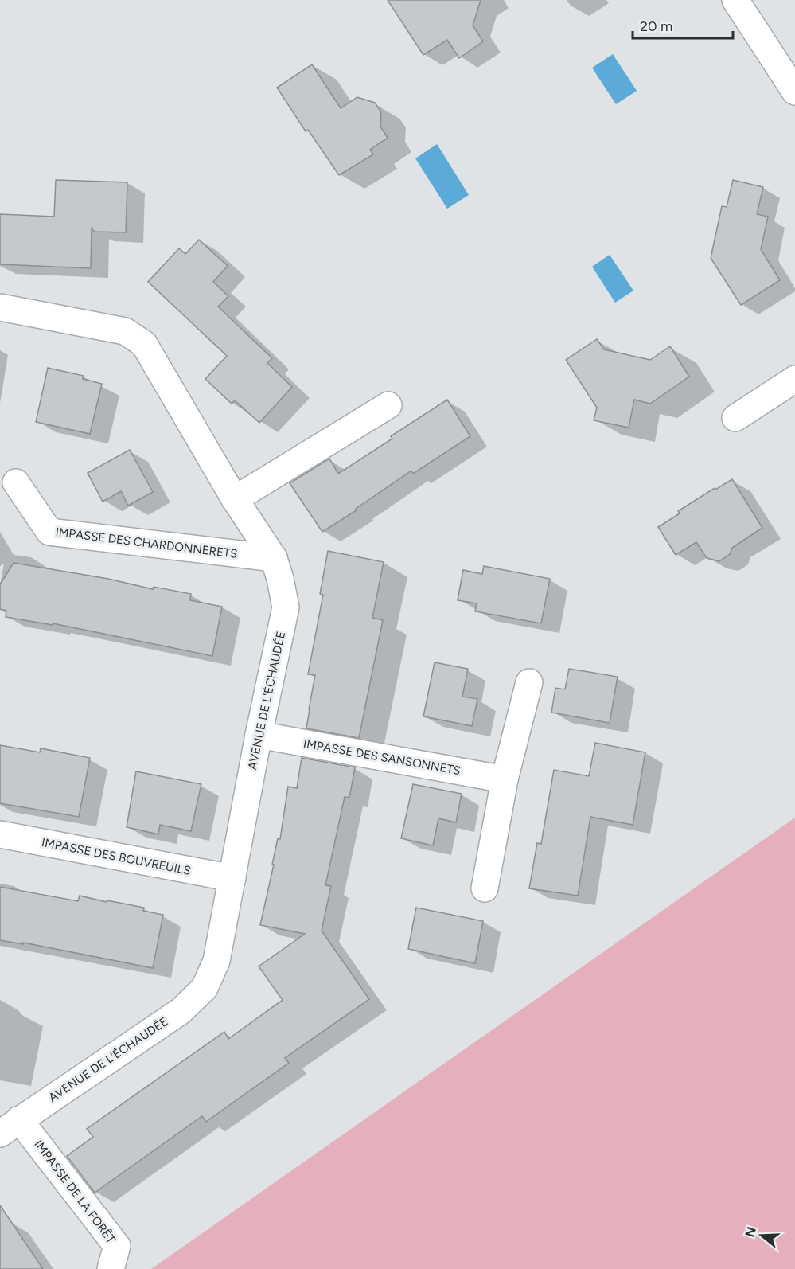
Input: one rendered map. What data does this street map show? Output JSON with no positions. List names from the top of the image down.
{
  "streets": {
    "street": [
      "IMPASSE DES CHARDONNERETS",
      "AVENUE DE L'ÉCHAUDÉE",
      "IMPASSE DES SANSONNETS",
      "IMPASSE DES BOUVREUILS",
      "IMPASSE DE LA FORÊT"
    ]
  },
  "crossings": [
    ["IMPASSE DES CHARDONNERETS", "AVENUE DE L'ÉCHAUDÉE"],
    ["AVENUE DE L'ÉCHAUDÉE", "IMPASSE DES SANSONNETS"],
    ["AVENUE DE L'ÉCHAUDÉE", "IMPASSE DES BOUVREUILS"],
    ["AVENUE DE L'ÉCHAUDÉE", "IMPASSE DE LA FORÊT"]
  ],
  "scale_bar": "20 m",
  "north": "left"
}
